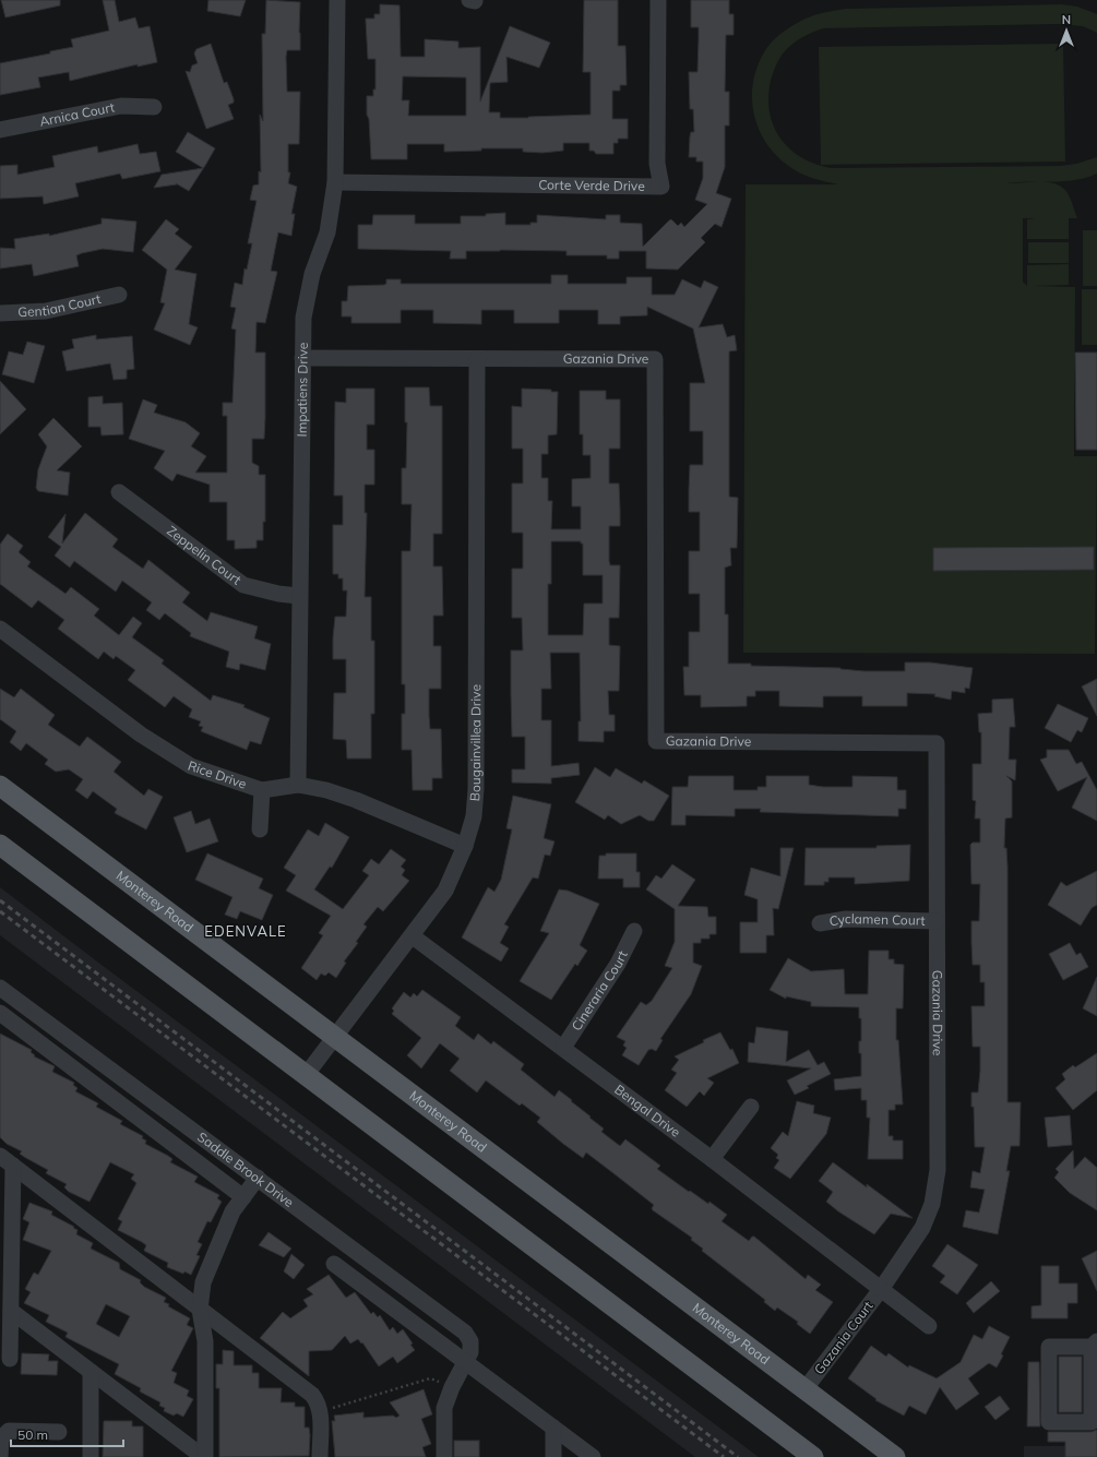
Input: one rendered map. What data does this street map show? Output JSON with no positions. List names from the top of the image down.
{
  "streets": {
    "main road": ["Monterey Road"],
    "street": [
      "Arnica Court",
      "Corte Verde Drive",
      "Gentian Court",
      "Gazania Drive",
      "Impatiens Drive",
      "Zeppelin Court",
      "Bougainvillea Drive",
      "Rice Drive",
      "Cyclamen Court",
      "Cineraria Court",
      "Bengal Drive",
      "Saddle Brook Drive",
      "Gazania Court"
    ]
  },
  "crossings": [
    ["Corte Verde Drive", "Impatiens Drive"],
    ["Gazania Drive", "Impatiens Drive"],
    ["Gazania Drive", "Bougainvillea Drive"],
    ["Gazania Drive", "Cyclamen Court"],
    ["Gazania Drive", "Bengal Drive"],
    ["Gazania Drive", "Gazania Court"],
    ["Impatiens Drive", "Zeppelin Court"],
    ["Impatiens Drive", "Rice Drive"],
    ["Bougainvillea Drive", "Rice Drive"],
    ["Bougainvillea Drive", "Monterey Road"],
    ["Bougainvillea Drive", "Bengal Drive"],
    ["Monterey Road", "Gazania Court"],
    ["Cineraria Court", "Bengal Drive"],
    ["Bengal Drive", "Gazania Court"]
  ],
  "districts": ["EDENVALE"],
  "scale_bar": "50 m",
  "north": "top"
}
